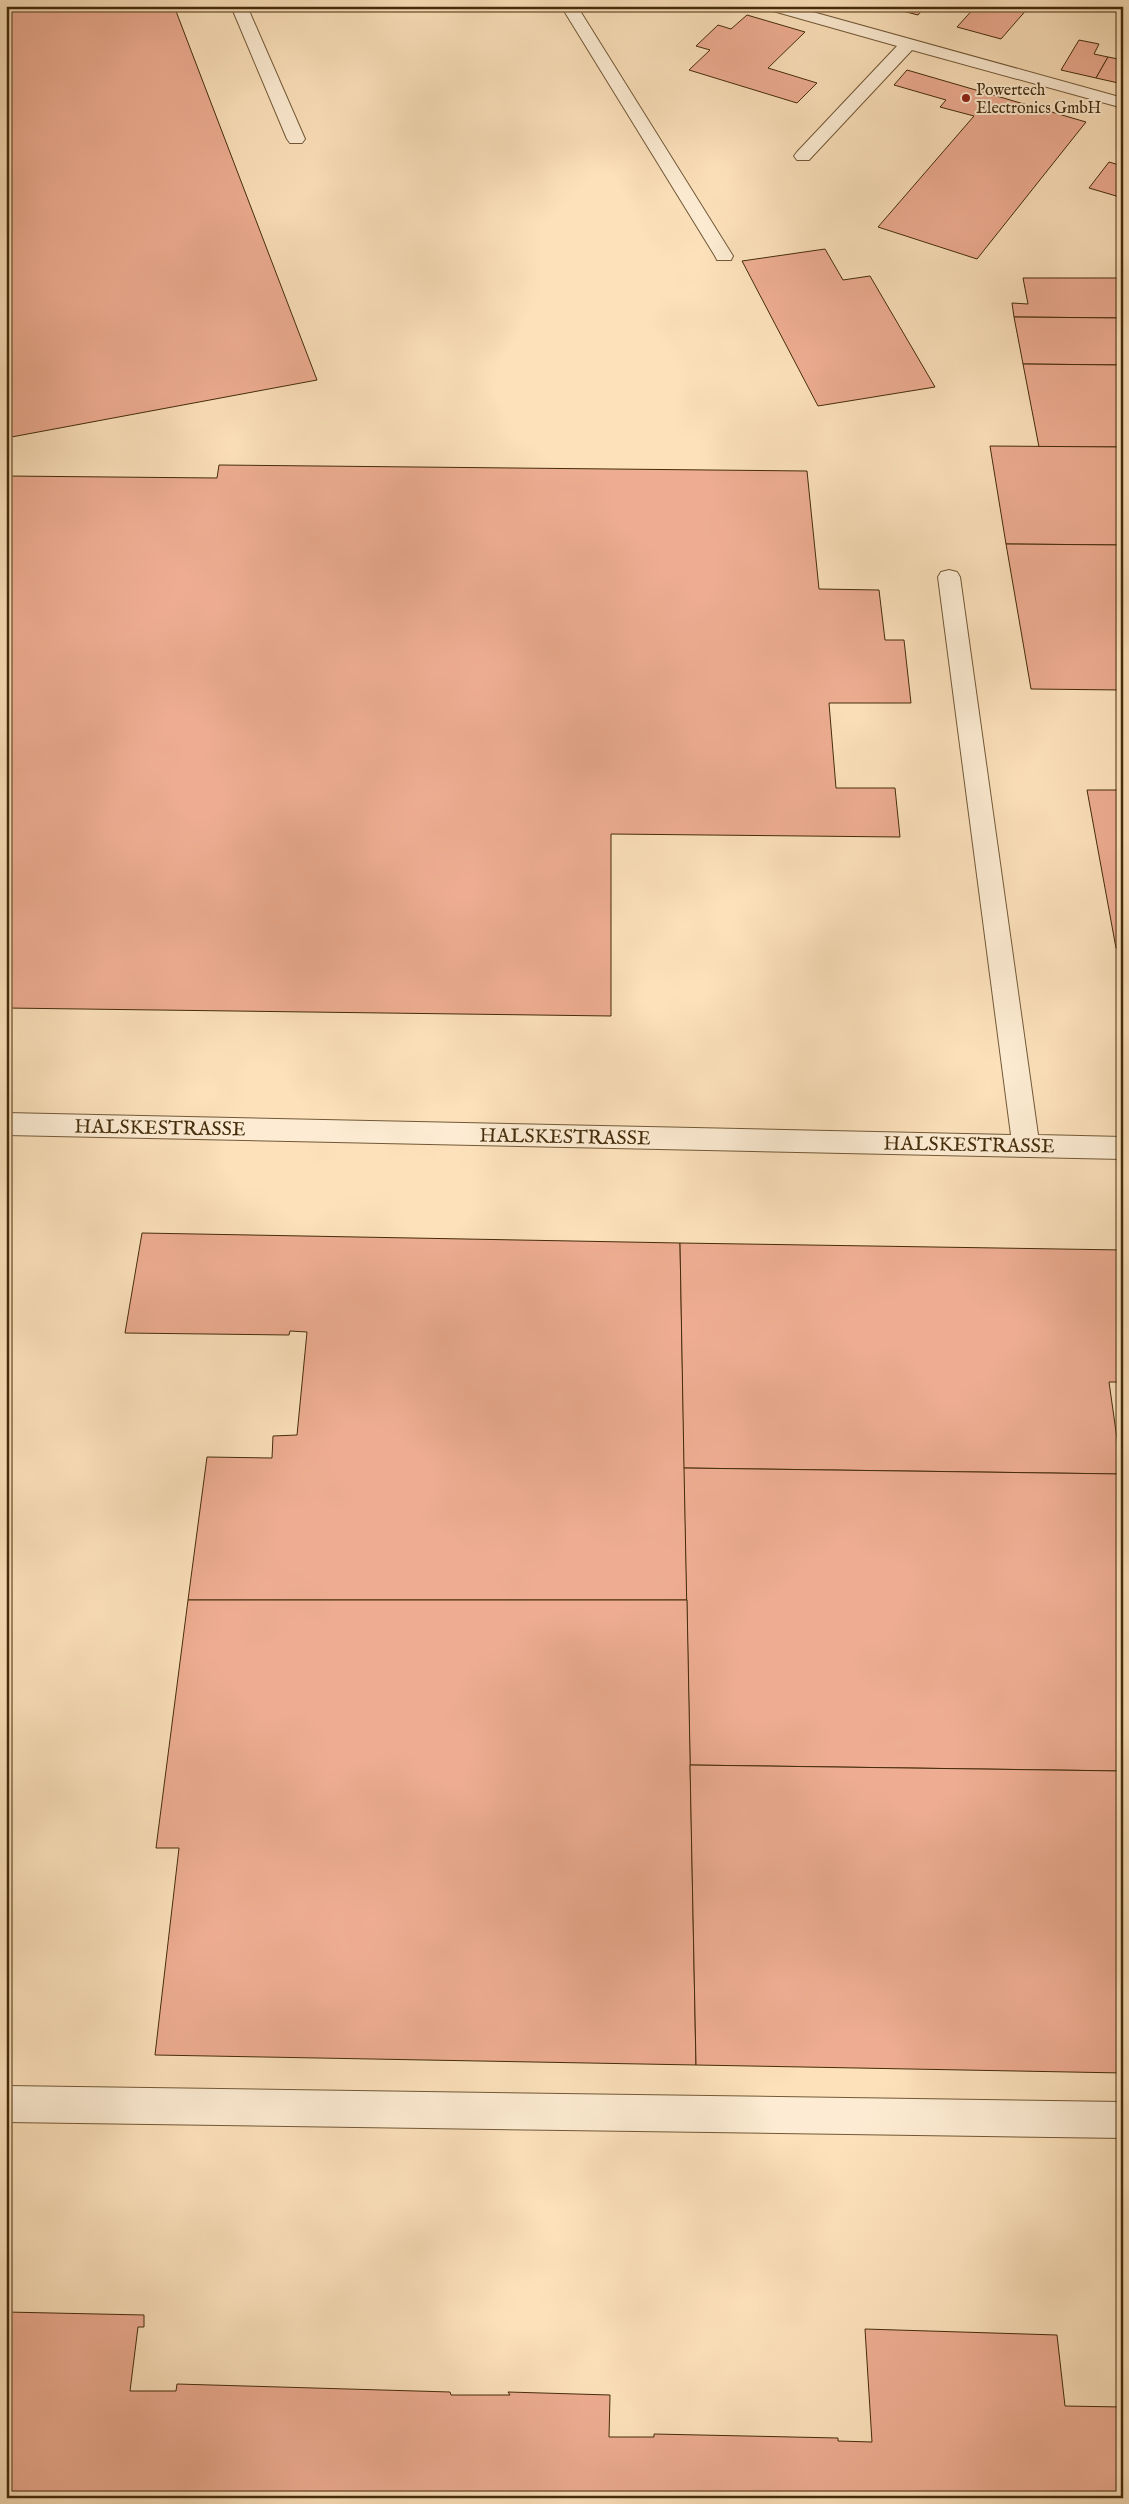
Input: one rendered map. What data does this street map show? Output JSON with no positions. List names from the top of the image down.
{
  "streets": {
    "street": ["HALSKESTRASSE"]
  },
  "places": ["Powertech Electronics GmbH"]
}
